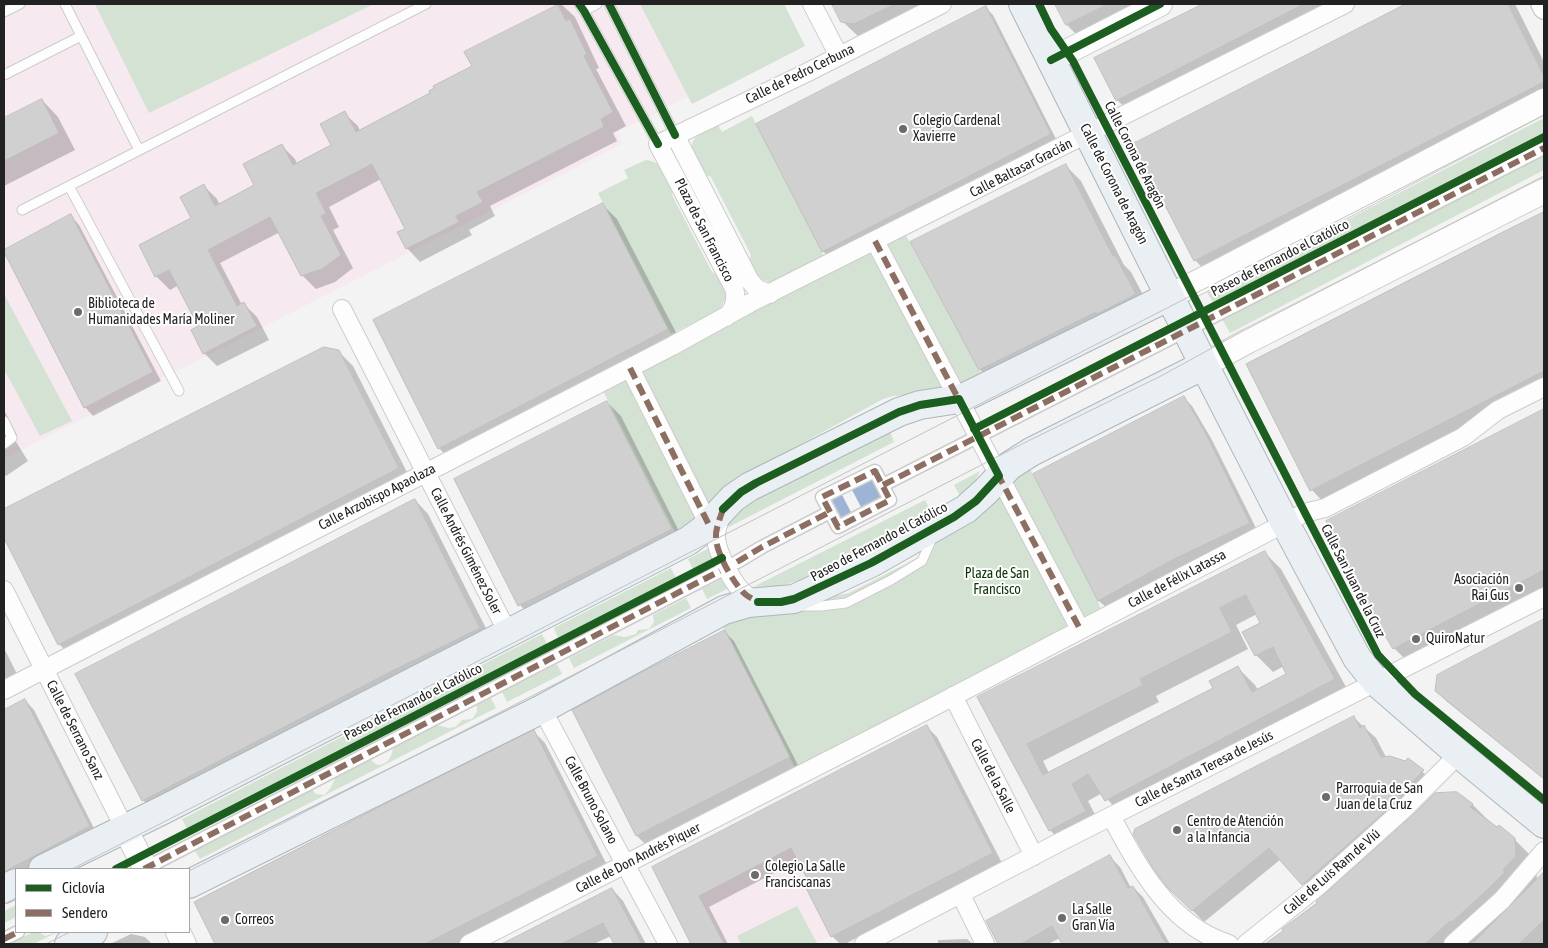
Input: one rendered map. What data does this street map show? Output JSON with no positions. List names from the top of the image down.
{
  "streets": {
    "main road": ["Calle de Corona de Aragón", "Paseo de Fernando el Católico", "Calle de Serrano Sanz"],
    "street": [
      "Calle de Pedro Cerbuna",
      "Calle Baltasar Gracián",
      "Plaza de San Francisco",
      "Calle Arzobispo Apaolaza",
      "Calle Andrés Giménez Soler",
      "Calle de Félix Latassa",
      "Calle de Santa Teresa de Jesús",
      "Calle de la Salle",
      "Calle Bruno Solano",
      "Calle de Don Andrés Piquer",
      "Calle de Luis Ram de Viú"
    ],
    "cycle path": ["Calle Corona de Aragón"]
  },
  "crossings": [
    ["Calle de Pedro Cerbuna", "Plaza de San Francisco"],
    ["Calle Baltasar Gracián", "Calle de Corona de Aragón"],
    ["Calle Baltasar Gracián", "Plaza de San Francisco"],
    ["Calle Baltasar Gracián", "Calle Arzobispo Apaolaza"],
    ["Calle de Corona de Aragón", "Paseo de Fernando el Católico"],
    ["Plaza de San Francisco", "Calle Arzobispo Apaolaza"],
    ["Paseo de Fernando el Católico", "Calle Andrés Giménez Soler"],
    ["Paseo de Fernando el Católico", "Calle de Serrano Sanz"],
    ["Paseo de Fernando el Católico", "Calle Bruno Solano"],
    ["Calle Arzobispo Apaolaza", "Calle Andrés Giménez Soler"],
    ["Calle Arzobispo Apaolaza", "Calle de Serrano Sanz"],
    ["Calle de Félix Latassa", "Calle de la Salle"],
    ["Calle de Félix Latassa", "Calle de Don Andrés Piquer"],
    ["Calle de Santa Teresa de Jesús", "Calle de la Salle"],
    ["Calle Bruno Solano", "Calle de Don Andrés Piquer"]
  ],
  "parks": ["Plaza de San Francisco"],
  "places": [
    "Colegio Cardenal Xavierre",
    "Biblioteca de Humanidades María Moliner",
    "Asociación Rai Gus",
    "QuiroNatur",
    "Parroquia de San Juan de la Cruz",
    "Centro de Atención a la Infancia",
    "Colegio La Salle Franciscanas",
    "La Salle Gran Vía",
    "Correos"
  ],
  "legend": ["Ciclovía", "Sendero"]
}
